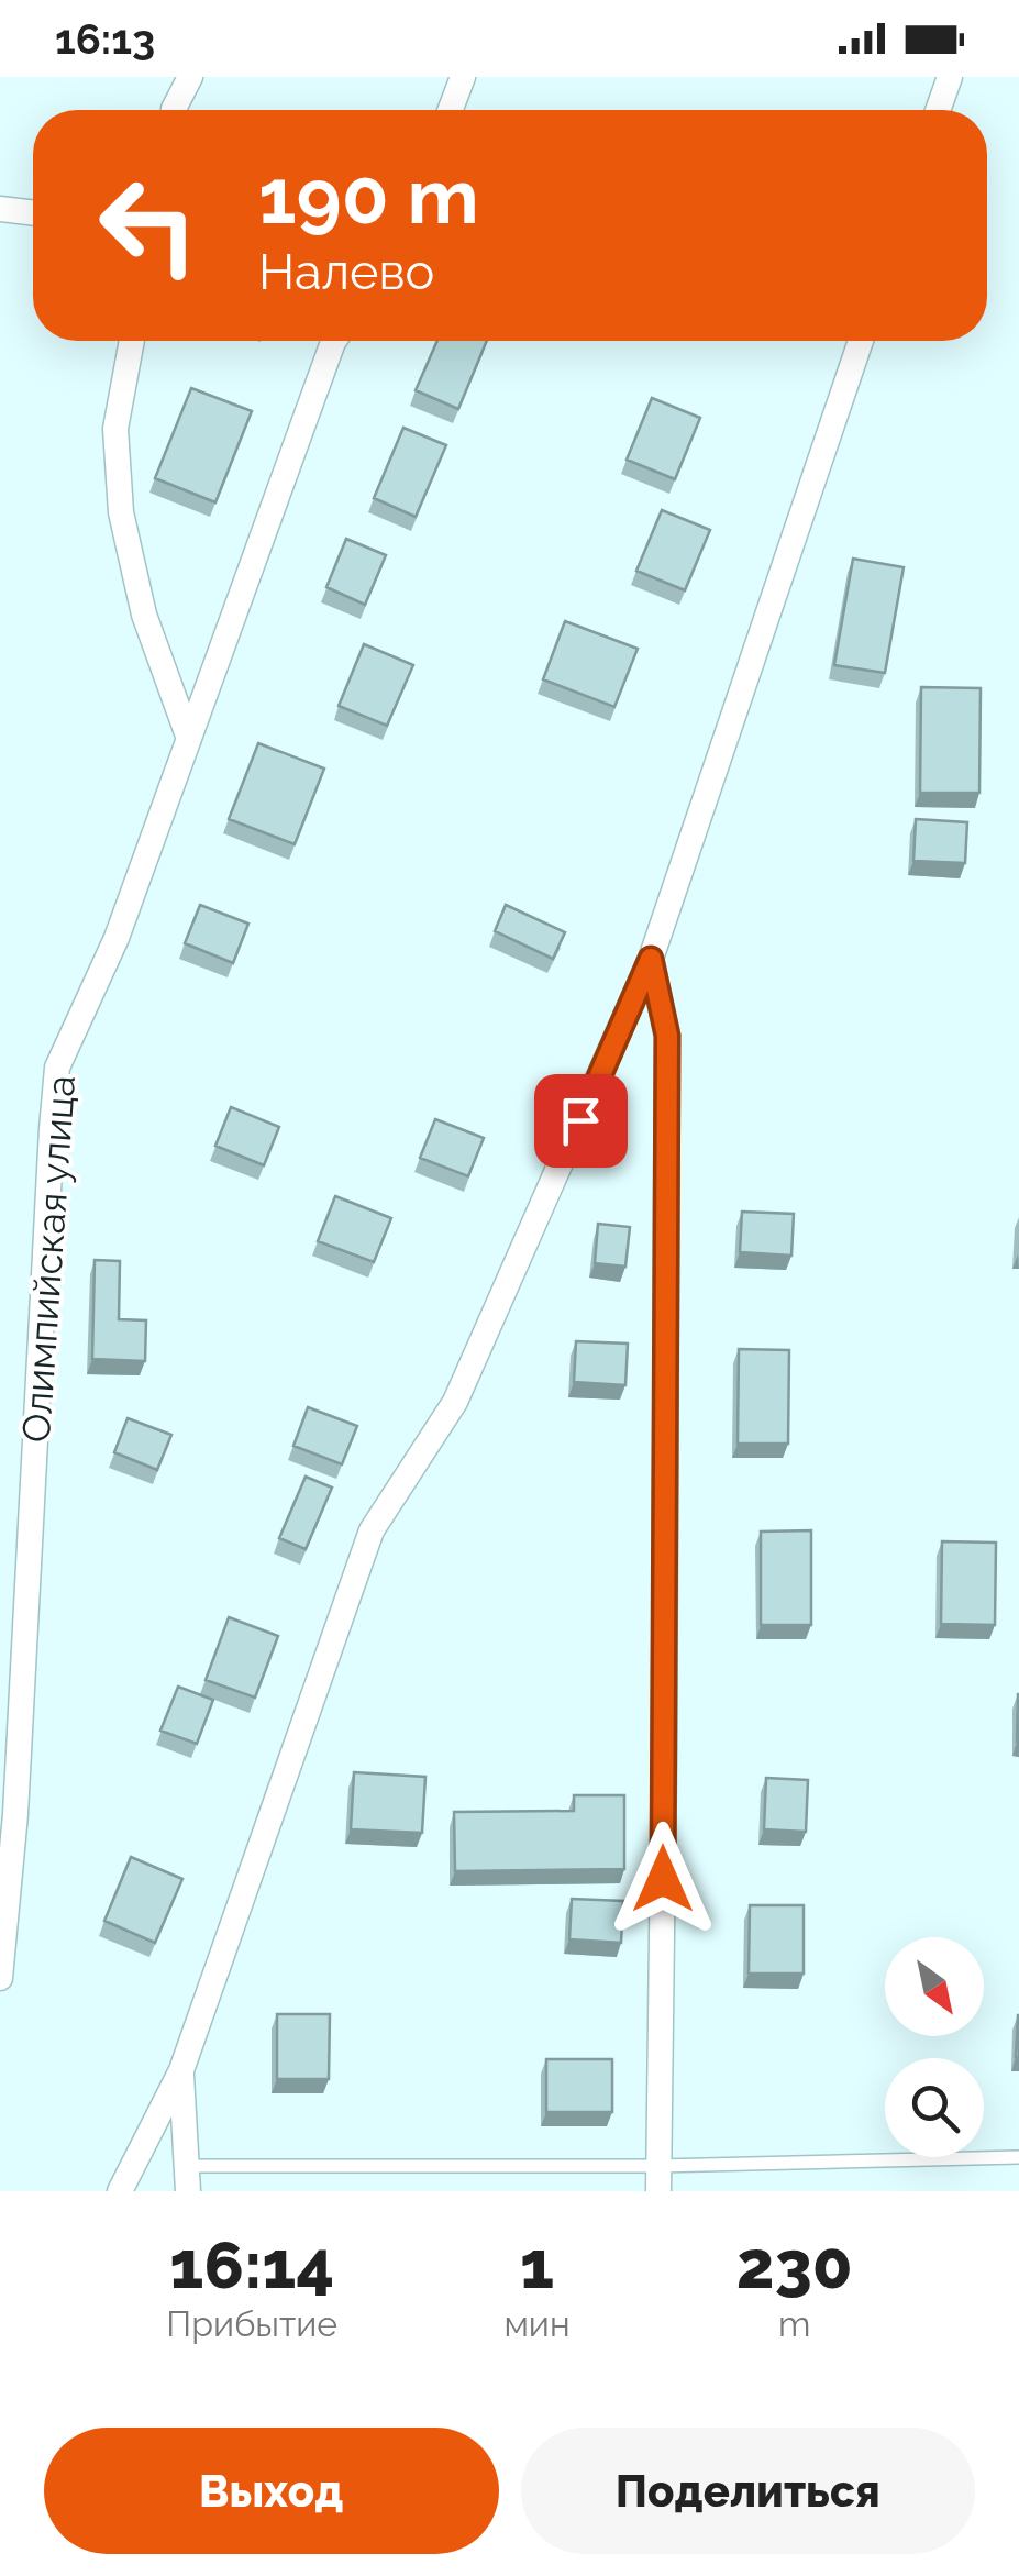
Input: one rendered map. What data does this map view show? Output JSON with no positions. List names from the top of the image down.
{
  "streets": {
    "street": ["Олимпийская улица"]
  },
  "north": "bottom right",
  "page": {
    "status": "16:13",
    "turn": ["190 m", "Налево"],
    "eta": [
      "16:14",
      "Прибытие",
      "1",
      "мин",
      "230",
      "m"
    ],
    "buttons": ["Выход", "Поделиться"]
  }
}
